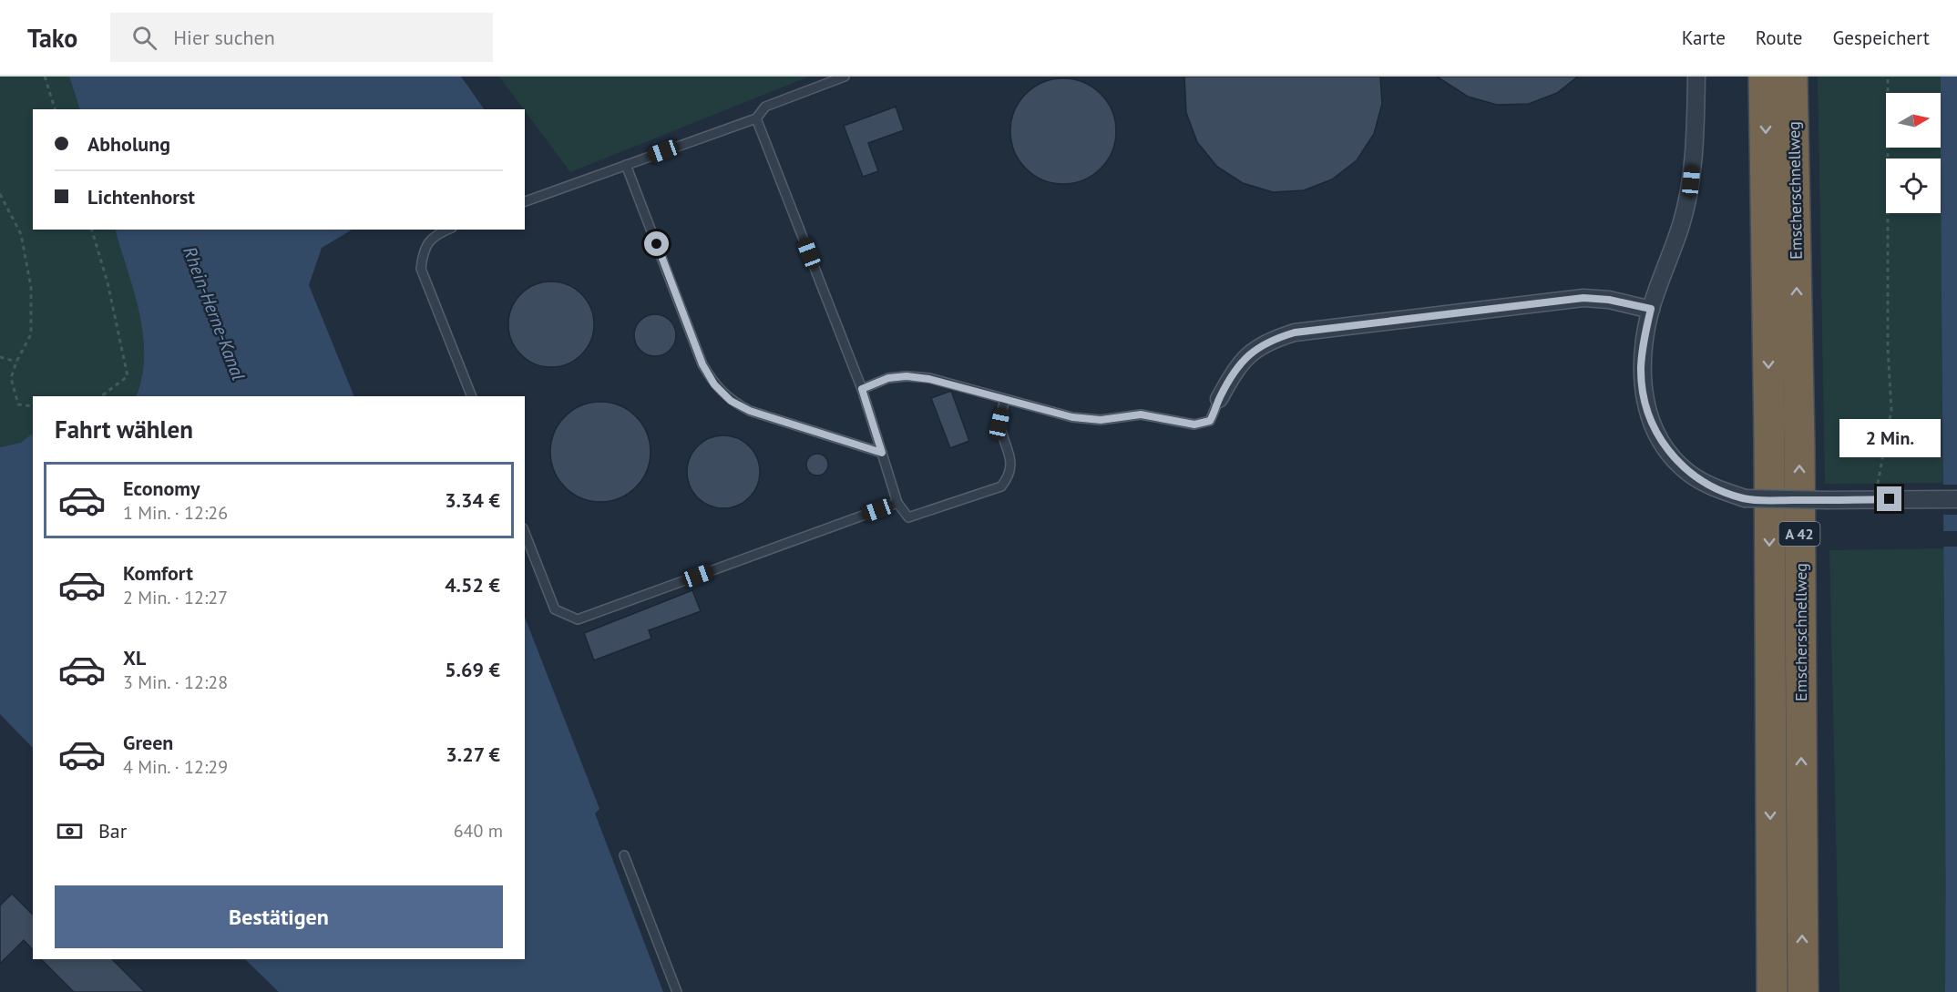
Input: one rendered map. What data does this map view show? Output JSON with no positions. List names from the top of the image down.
{
  "streets": {
    "highway": ["Emscherschnellweg", "A 42"]
  },
  "water": ["Rhein-Herne-Kanal"],
  "north": "right",
  "page": {
    "header": "Tako",
    "search": "Hier suchen",
    "nav": ["Karte", "Route", "Gespeichert"],
    "banner": ["Abholung", "Lichtenhorst"],
    "heading": "Fahrt wählen",
    "bubble": "2 Min.",
    "list": [
      {
        "name": "Economy",
        "note": "1 Min. · 12:26",
        "value": "3.34 €"
      },
      {
        "name": "Komfort",
        "note": "2 Min. · 12:27",
        "value": "4.52 €"
      },
      {
        "name": "XL",
        "note": "3 Min. · 12:28",
        "value": "5.69 €"
      },
      {
        "name": "Green",
        "note": "4 Min. · 12:29",
        "value": "3.27 €"
      }
    ],
    "pay": ["Bar", "640 m"],
    "buttons": "Bestätigen"
  }
}
